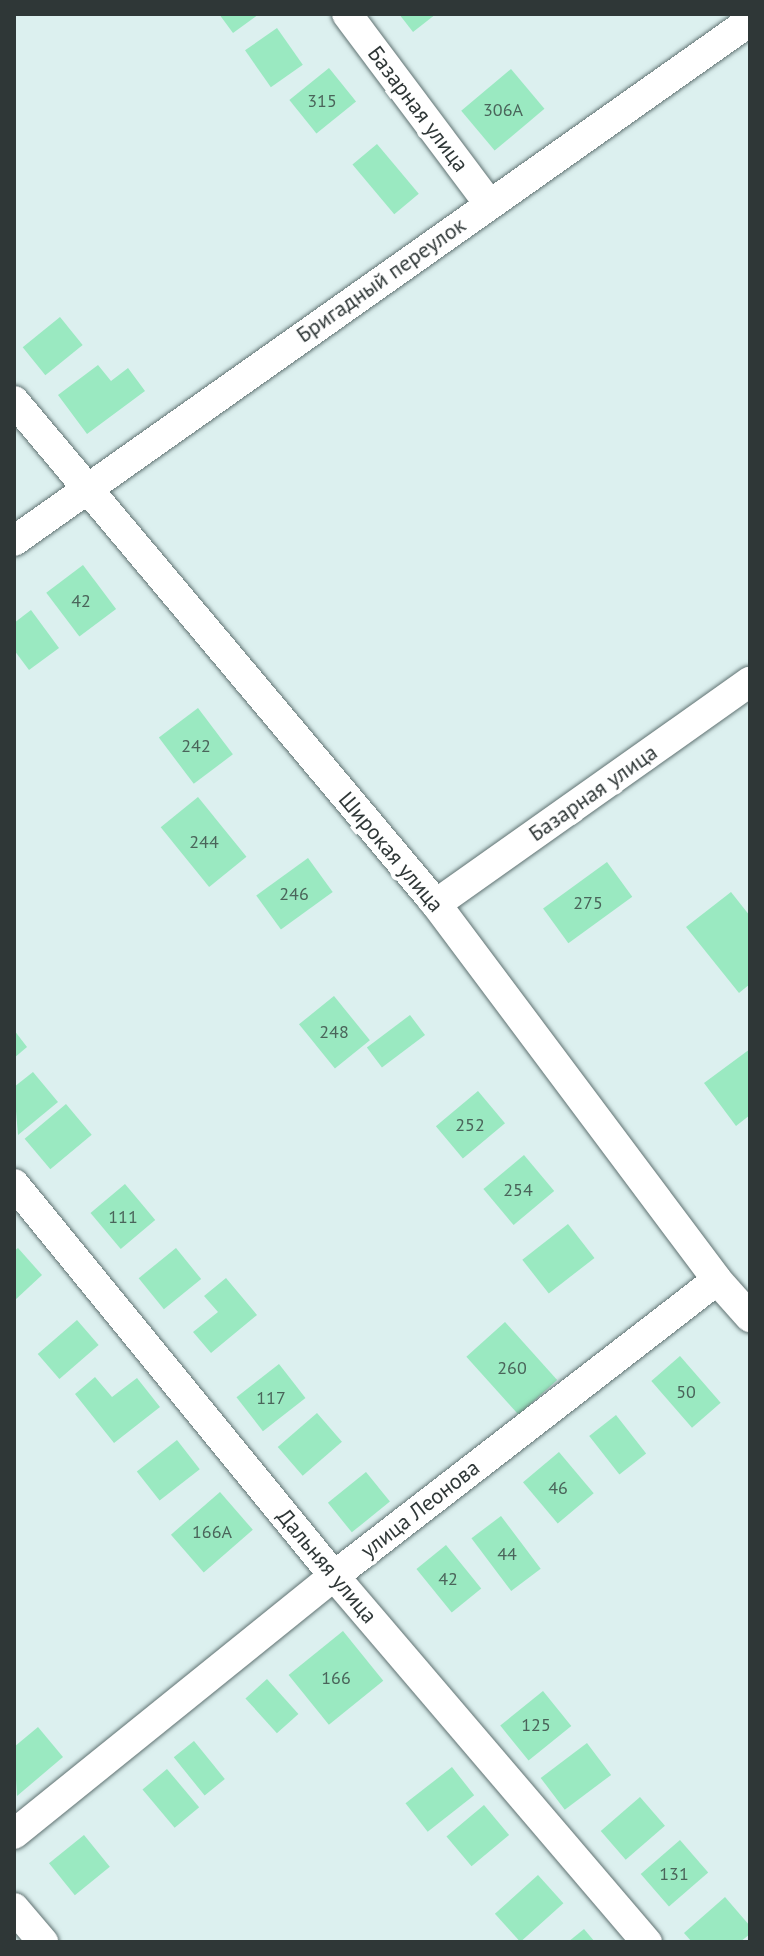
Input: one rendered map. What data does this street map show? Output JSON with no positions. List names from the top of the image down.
{
  "streets": {
    "street": [
      "Базарная улица",
      "Бригадный переулок",
      "Широкая улица",
      "улица Леонова",
      "Дальняя улица"
    ]
  },
  "crossings": [
    ["Базарная улица", "Бригадный переулок"],
    ["Базарная улица", "Широкая улица"],
    ["Бригадный переулок", "Широкая улица"],
    ["Широкая улица", "улица Леонова"],
    ["улица Леонова", "Дальняя улица"]
  ],
  "house_numbers": [
    "315",
    "306А",
    "42",
    "242",
    "244",
    "246",
    "275",
    "248",
    "252",
    "254",
    "111",
    "260",
    "50",
    "117",
    "46",
    "166А",
    "44",
    "42",
    "166",
    "125",
    "131"
  ]
}
